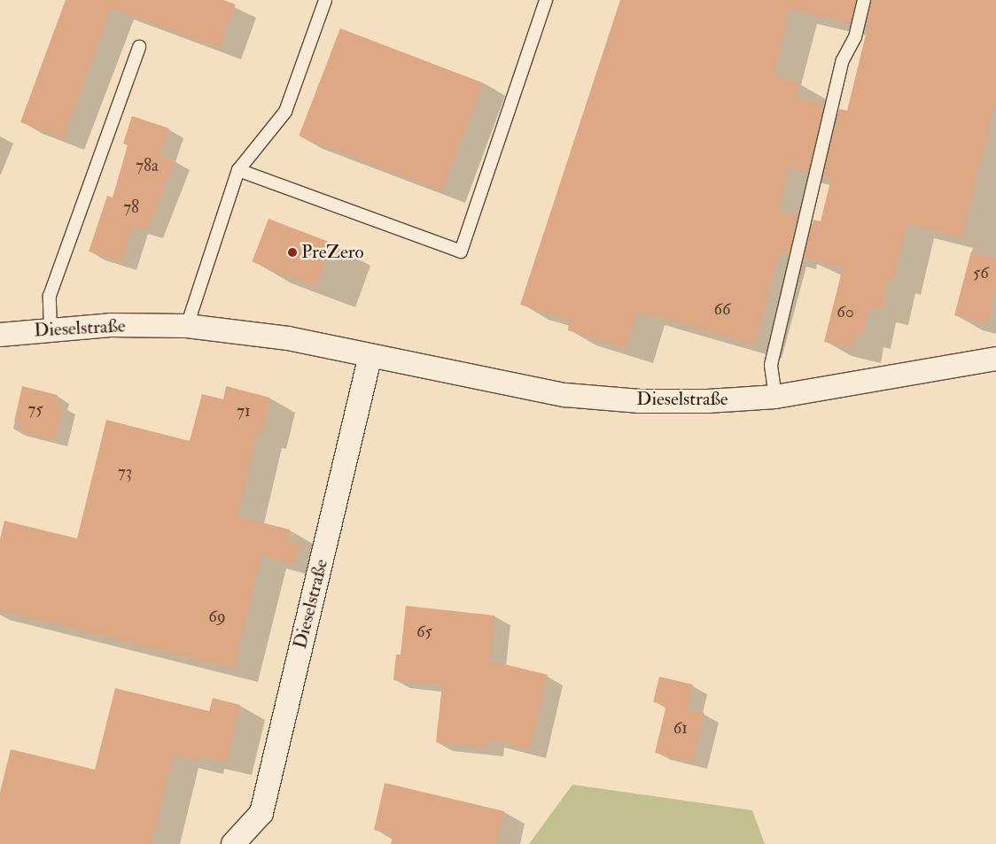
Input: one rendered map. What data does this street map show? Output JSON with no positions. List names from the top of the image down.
{
  "streets": {
    "street": ["Dieselstraße"]
  },
  "places": ["PreZero"],
  "house_numbers": [
    "78a",
    "78",
    "56",
    "66",
    "60",
    "75",
    "71",
    "73",
    "69",
    "65",
    "61"
  ]
}
